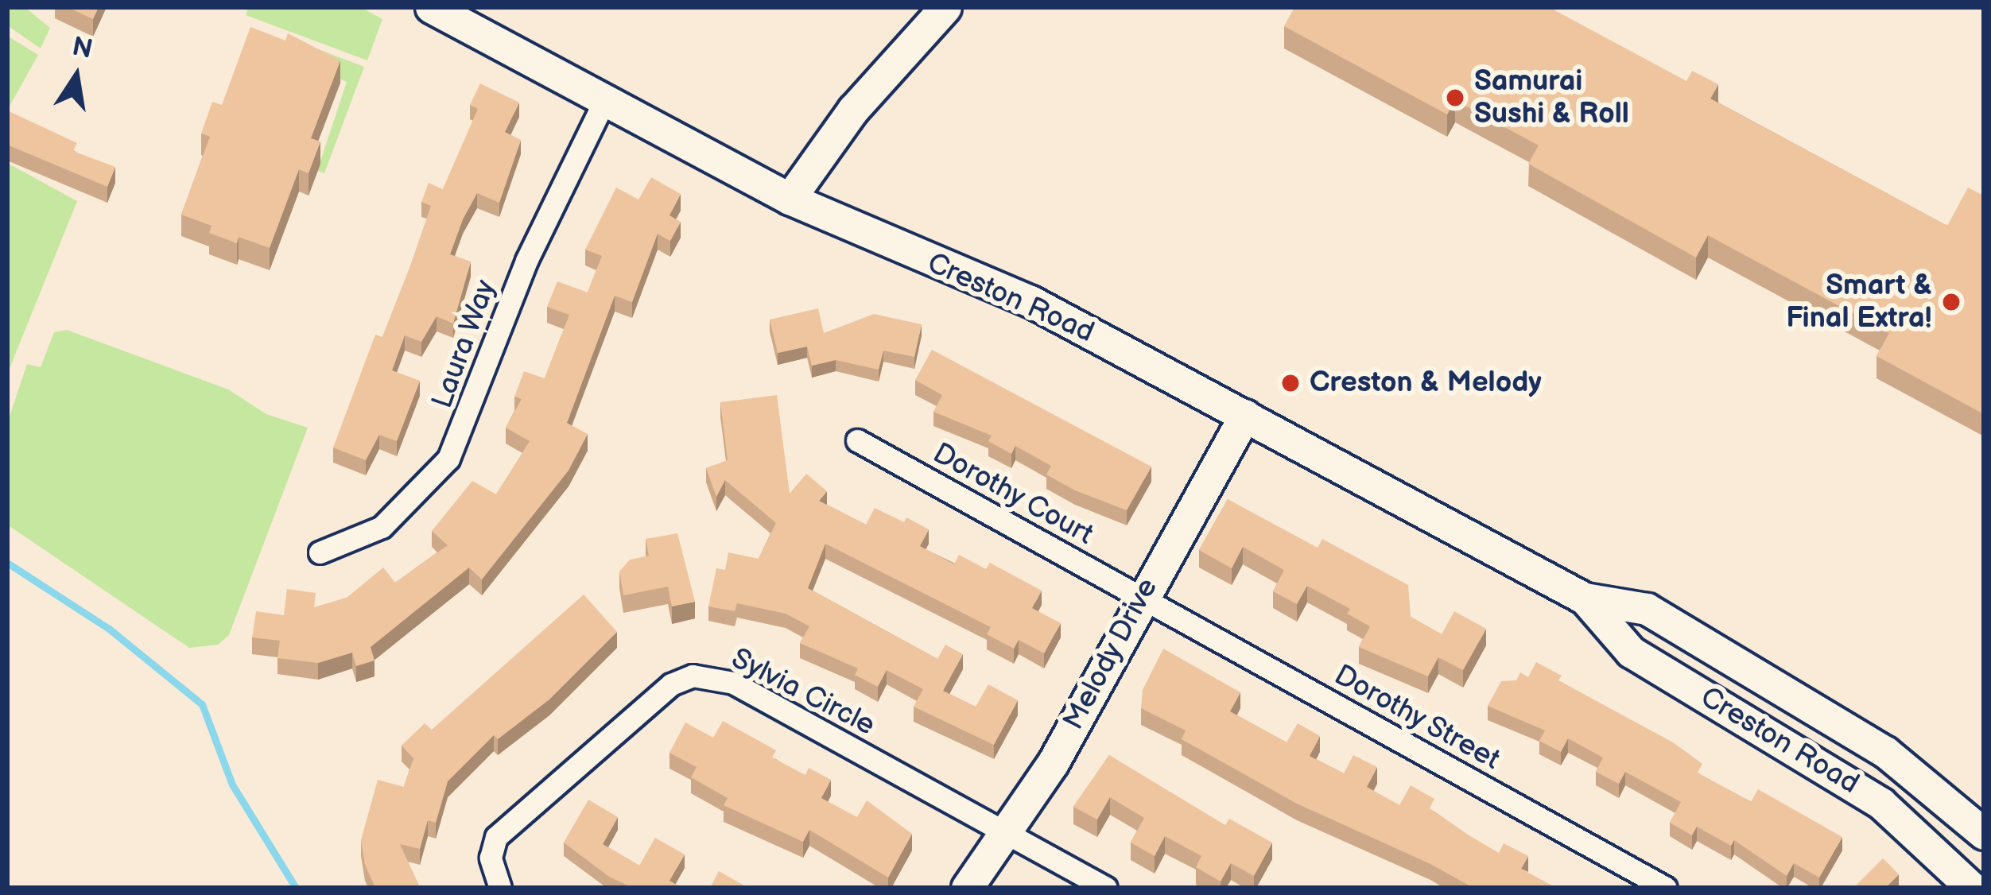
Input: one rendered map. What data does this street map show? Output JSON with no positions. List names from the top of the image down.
{
  "streets": {
    "main road": ["Creston Road", "Melody Drive"],
    "street": [
      "Laura Way",
      "Dorothy Court",
      "Sylvia Circle",
      "Dorothy Street"
    ]
  },
  "crossings": [
    ["Creston Road", "Laura Way"],
    ["Creston Road", "Melody Drive"],
    ["Dorothy Court", "Melody Drive"],
    ["Dorothy Court", "Dorothy Street"],
    ["Melody Drive", "Sylvia Circle"],
    ["Melody Drive", "Dorothy Street"]
  ],
  "places": ["Samurai Sushi & Roll", "Smart & Final Extra!", "Creston & Melody"],
  "north": "top"
}
